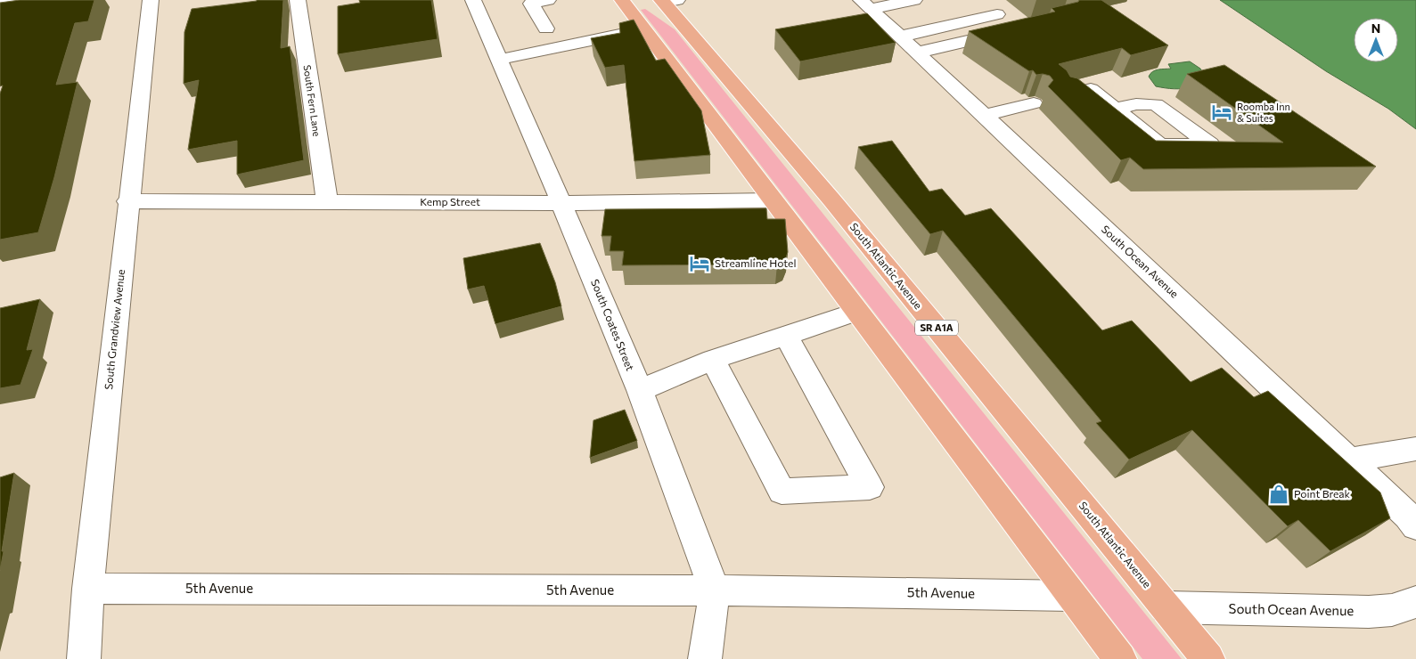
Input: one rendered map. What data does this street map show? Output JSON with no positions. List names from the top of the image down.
{
  "streets": {
    "main road": ["South Atlantic Avenue", "SR A1A"],
    "street": [
      "South Fern Lane",
      "Kemp Street",
      "South Ocean Avenue",
      "South Coates Street",
      "South Grandview Avenue",
      "5th Avenue"
    ]
  },
  "crossings": [
    ["South Fern Lane", "Kemp Street"],
    ["Kemp Street", "South Coates Street"],
    ["Kemp Street", "South Grandview Avenue"],
    ["South Ocean Avenue", "South Atlantic Avenue"],
    ["South Coates Street", "5th Avenue"],
    ["South Grandview Avenue", "5th Avenue"]
  ],
  "places": {
    "hotel": ["Roomba Inn & Suites", "Streamline Hotel"],
    "shop": ["Point Break"]
  },
  "north": "top"
}
